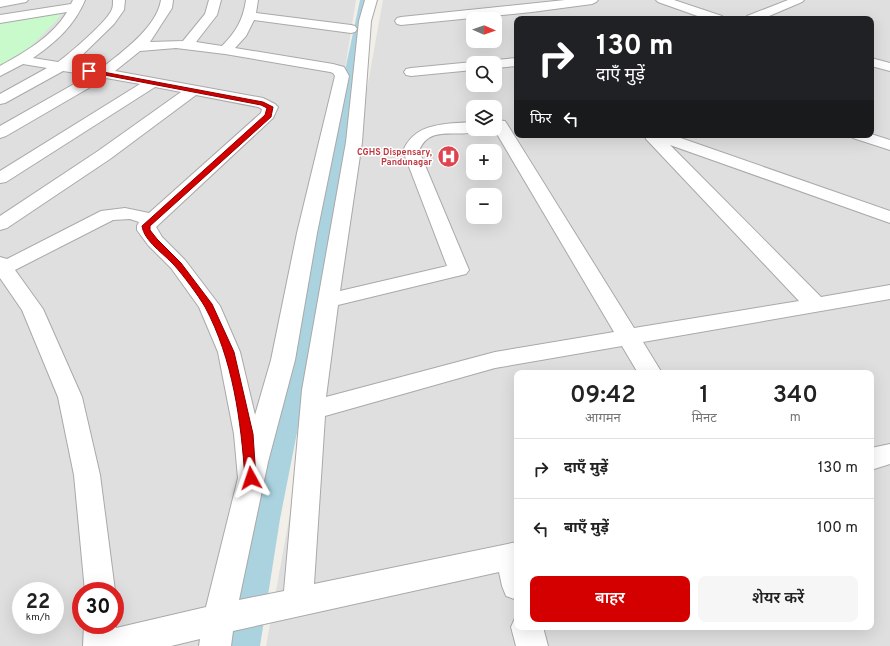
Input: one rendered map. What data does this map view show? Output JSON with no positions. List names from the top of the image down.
{
  "places": {
    "hospital": ["CGHS Dispensary, Pandunagar"]
  },
  "north": "right",
  "page": {
    "map_buttons": ["+", "−"],
    "turn": ["130 m", "दाएँ मुड़ें"],
    "then": "फिर",
    "eta": [
      "09:42",
      "आगमन",
      "1",
      "मिनट",
      "340",
      "m"
    ],
    "list": [
      {
        "name": "दाएँ मुड़ें",
        "value": "130 m"
      },
      {
        "name": "बाएँ मुड़ें",
        "value": "100 m"
      }
    ],
    "buttons": ["बाहर", "शेयर करें"],
    "speed": "22 km/h",
    "limit": "30"
  }
}
